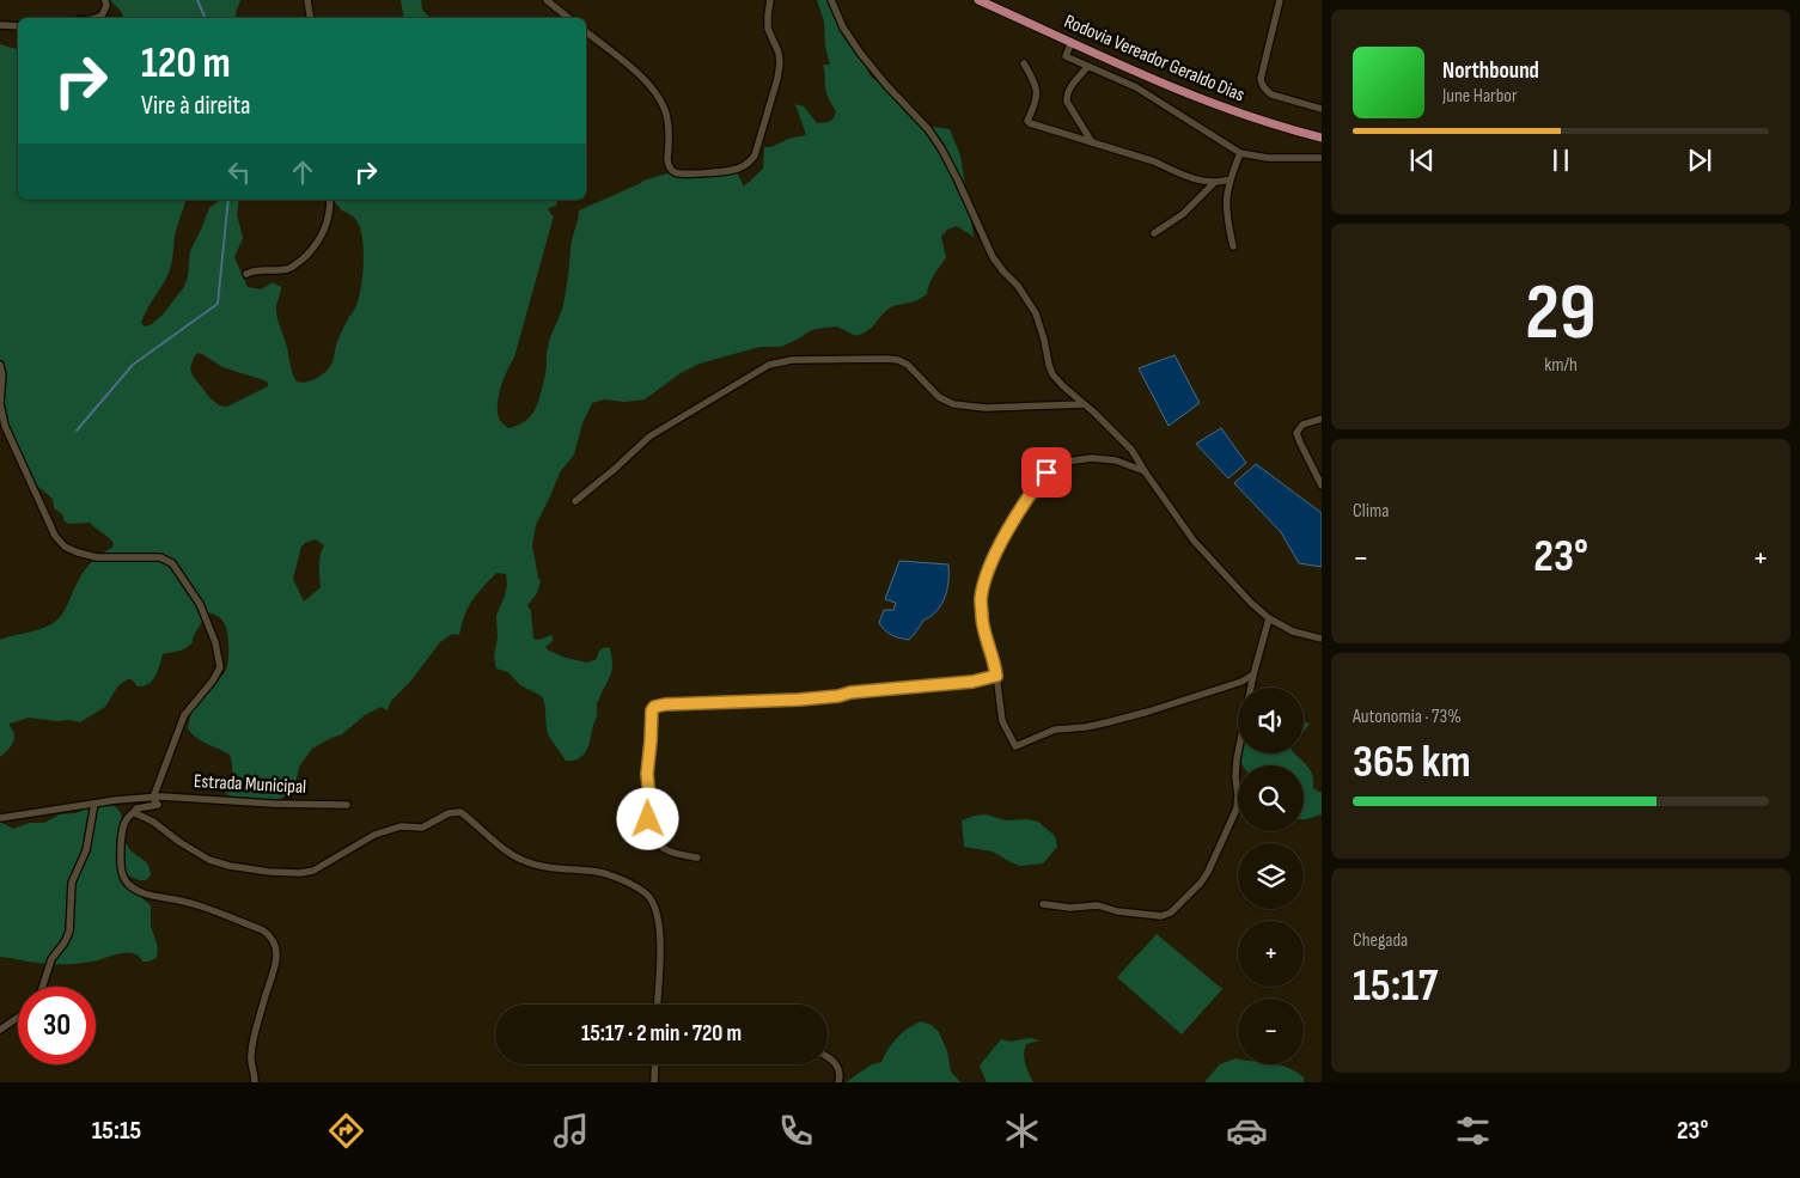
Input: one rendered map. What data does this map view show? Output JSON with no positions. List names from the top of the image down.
{
  "streets": {
    "main road": ["Rodovia Vereador Geraldo Dias"],
    "street": ["Estrada Municipal"]
  },
  "page": {
    "turn": ["120 m", "Vire à direita"],
    "song": ["Northbound", "June Harbor"],
    "tile": [
      ["29", "km/h"],
      "Clima",
      ["Autonomia · 73%", "365 km"],
      ["Chegada", "15:17"]
    ],
    "heat": ["−", "23°", "+"],
    "map_buttons": ["+", "−"],
    "limit": "30",
    "trip": "15:17 · 2 min · 720 m",
    "tabs": ["15:15", "23°"]
  }
}
